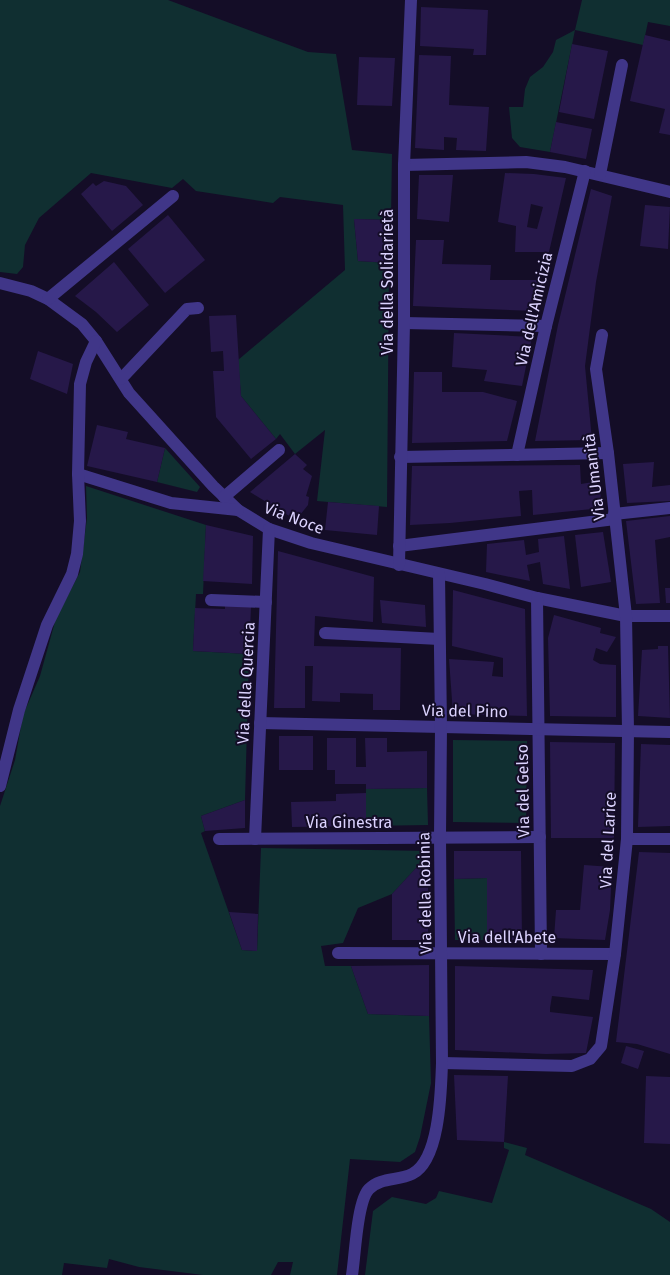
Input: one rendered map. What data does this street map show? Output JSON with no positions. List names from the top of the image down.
{
  "streets": {
    "street": [
      "Via della Solidarietà",
      "Via dell'Amicizia",
      "Via Umanità",
      "Via Noce",
      "Via della Quercia",
      "Via del Pino",
      "Via del Gelso",
      "Via Ginestra",
      "Via del Larice",
      "Via della Robinia",
      "Via dell'Abete"
    ]
  },
  "crossings": [
    ["Via della Solidarietà", "Via Noce"],
    ["Via Umanità", "Via Noce"],
    ["Via Umanità", "Via del Larice"],
    ["Via Noce", "Via della Quercia"],
    ["Via Noce", "Via del Gelso"],
    ["Via Noce", "Via del Larice"],
    ["Via Noce", "Via della Robinia"],
    ["Via della Quercia", "Via del Pino"],
    ["Via della Quercia", "Via Ginestra"],
    ["Via del Pino", "Via del Gelso"],
    ["Via del Pino", "Via del Larice"],
    ["Via del Pino", "Via della Robinia"],
    ["Via del Gelso", "Via Ginestra"],
    ["Via del Gelso", "Via dell'Abete"],
    ["Via Ginestra", "Via della Robinia"],
    ["Via del Larice", "Via della Robinia"],
    ["Via del Larice", "Via dell'Abete"],
    ["Via della Robinia", "Via dell'Abete"]
  ]
}
